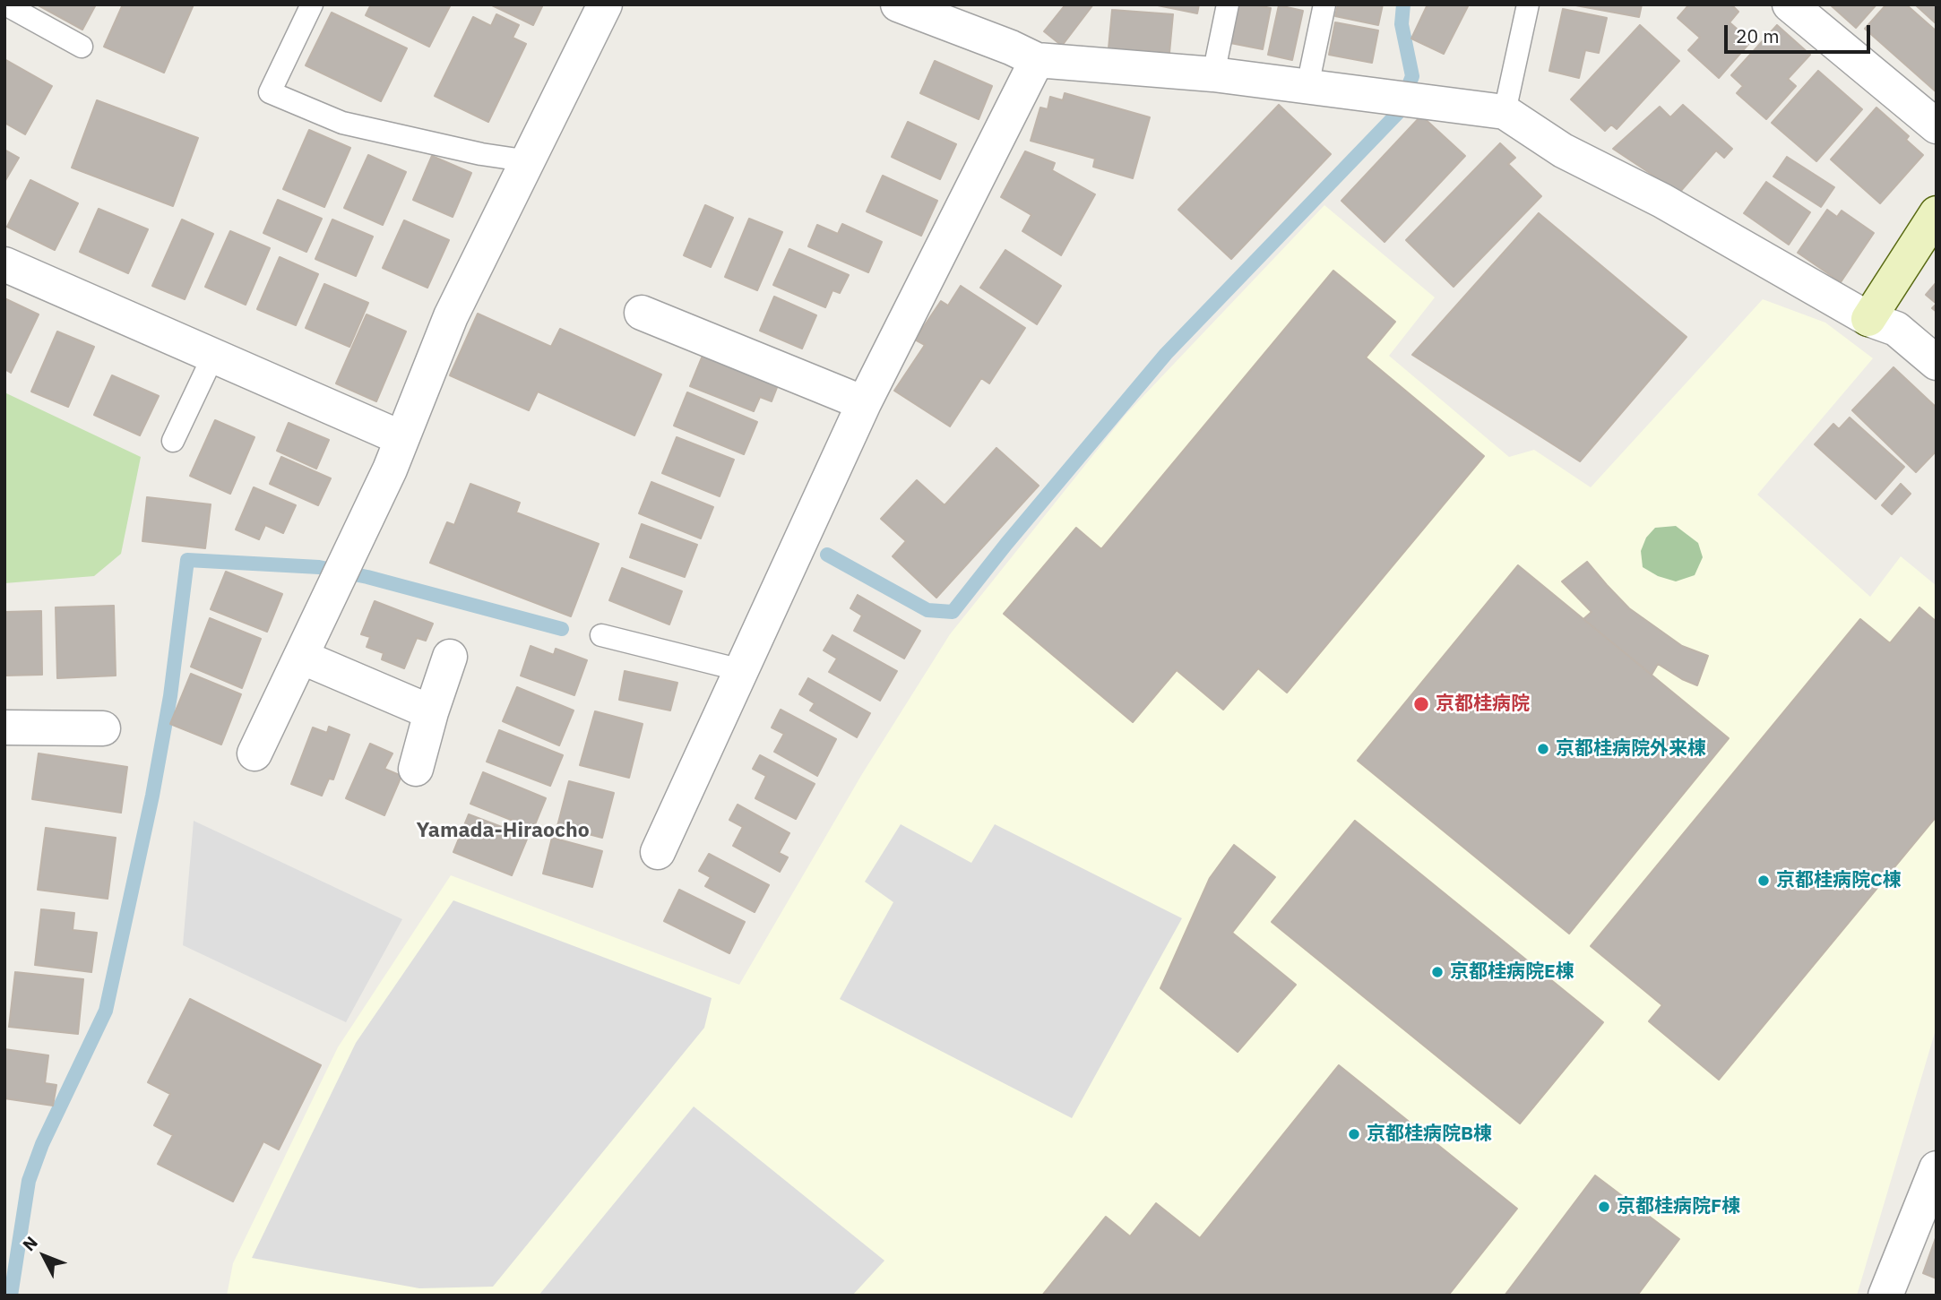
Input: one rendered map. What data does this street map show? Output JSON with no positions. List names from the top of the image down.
{
  "districts": ["Yamada-Hiraocho"],
  "places": [
    "京都桂病院",
    "京都桂病院外来棟",
    "京都桂病院C棟",
    "京都桂病院E棟",
    "京都桂病院B棟",
    "京都桂病院F棟"
  ],
  "scale_bar": "20 m",
  "north": "top left"
}
